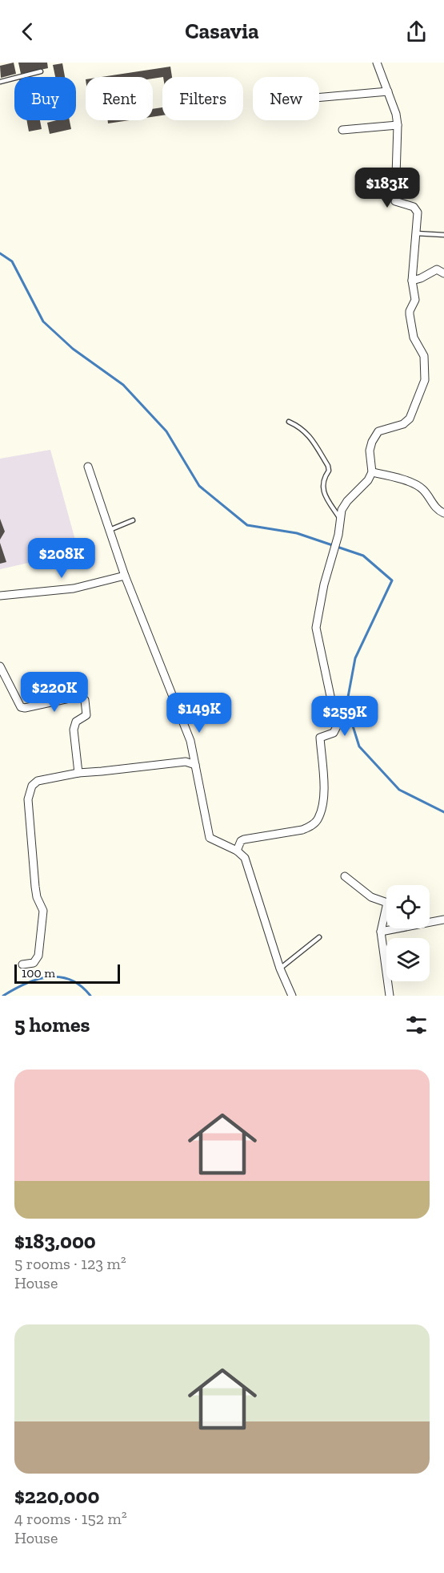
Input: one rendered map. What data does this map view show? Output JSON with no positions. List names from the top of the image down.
{
  "scale_bar": "100 m",
  "page": {
    "header": "Casavia",
    "chip": [
      "Buy",
      "Rent",
      "Filters",
      "New"
    ],
    "price": [
      "$183K",
      "$208K",
      "$220K",
      "$149K",
      "$259K"
    ],
    "scale": "100 m",
    "heading": "5 homes",
    "list": [
      {
        "name": "$183,000",
        "note": "5 rooms · 123 m² · House"
      },
      {
        "name": "$220,000",
        "note": "4 rooms · 152 m² · House"
      }
    ]
  }
}
